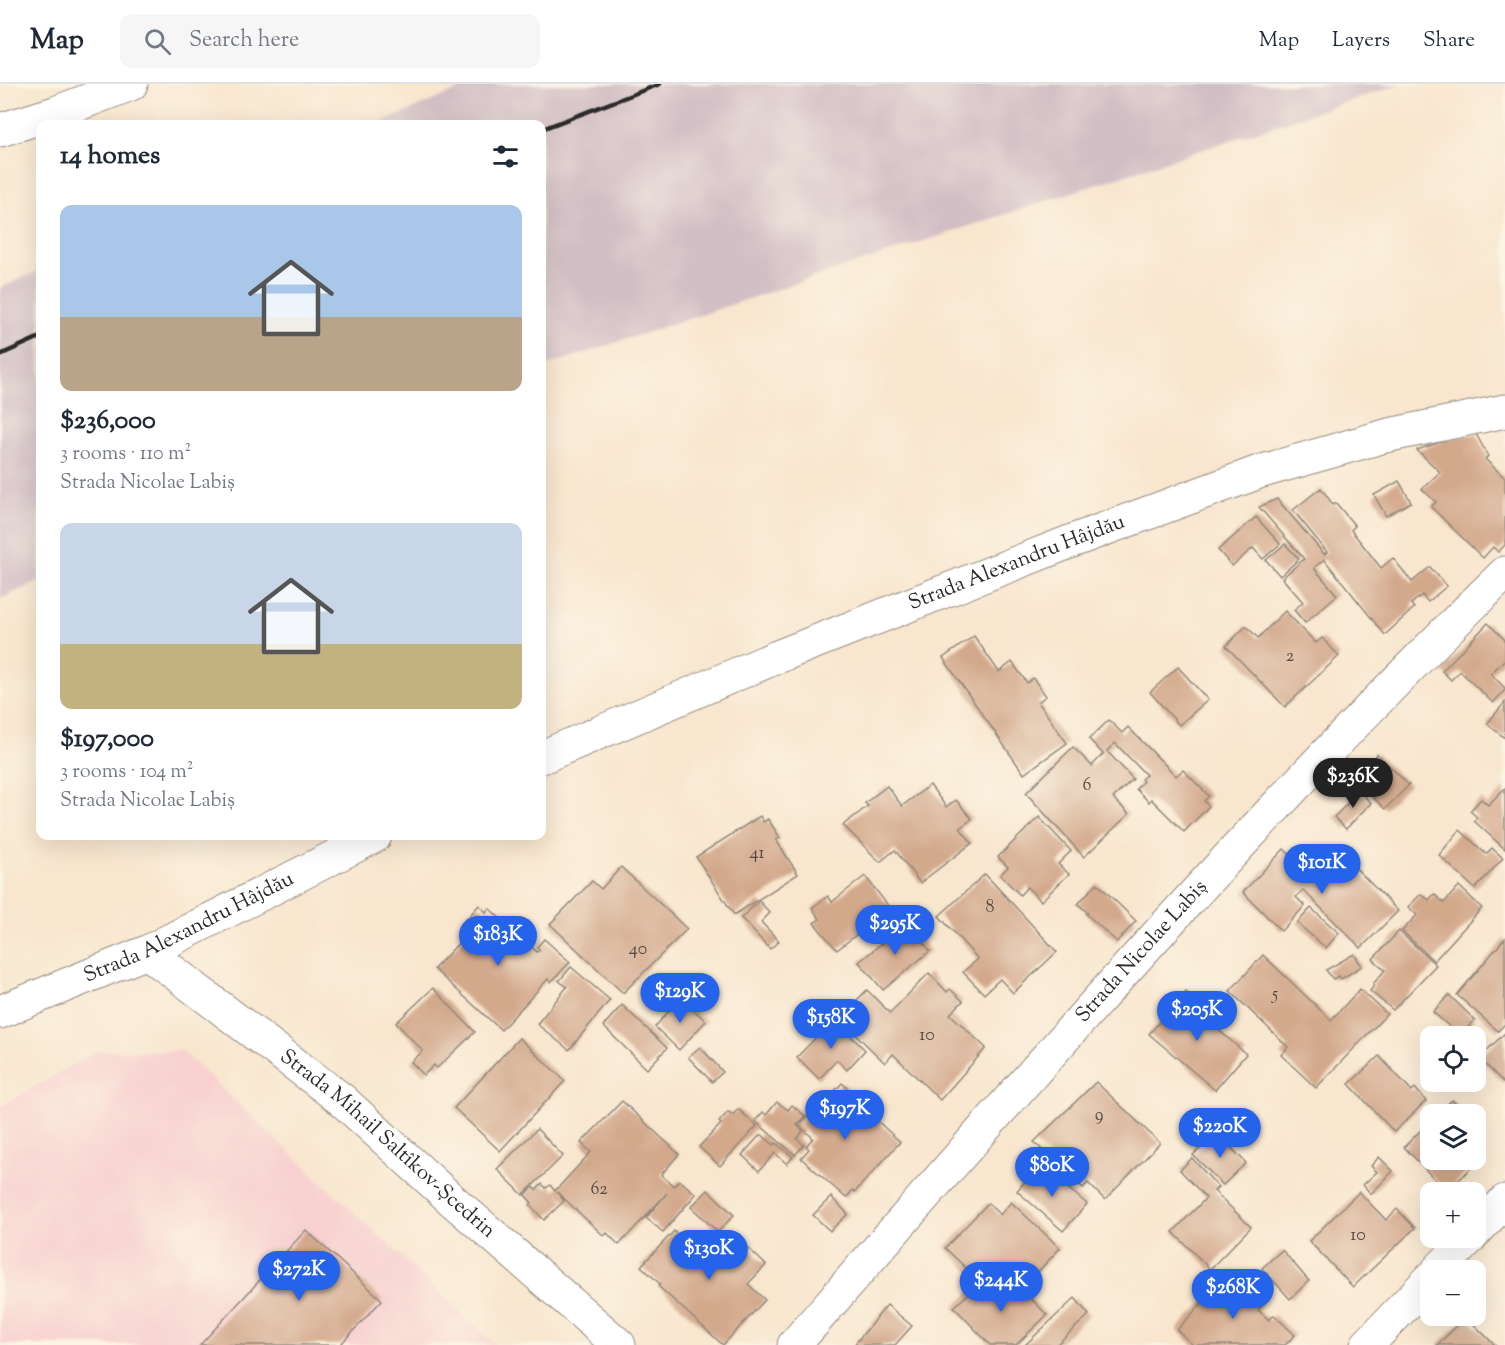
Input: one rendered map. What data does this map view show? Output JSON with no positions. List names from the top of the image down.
{
  "streets": {
    "street": ["Strada Alexandru Hâjdău", "Strada Nicolae Labiș", "Strada Mihail Saltîkov-Șcedrin"]
  },
  "crossings": [
    ["Strada Alexandru Hâjdău", "Strada Mihail Saltîkov-Șcedrin"]
  ],
  "house_numbers": [
    "2",
    "6",
    "41",
    "8",
    "40",
    "5",
    "10",
    "9",
    "62",
    "10"
  ],
  "page": {
    "header": "Map",
    "search": "Search here",
    "nav": ["Map", "Layers", "Share"],
    "heading": "14 homes",
    "list": [
      {
        "name": "$236,000",
        "note": "3 rooms · 110 m² · Strada Nicolae Labiș"
      },
      {
        "name": "$197,000",
        "note": "3 rooms · 104 m² · Strada Nicolae Labiș"
      }
    ],
    "price": [
      "$236K",
      "$101K",
      "$295K",
      "$183K",
      "$129K",
      "$205K",
      "$158K",
      "$197K",
      "$220K",
      "$80K",
      "$130K",
      "$272K",
      "$244K",
      "$268K"
    ],
    "map_buttons": ["+", "−"]
  }
}
